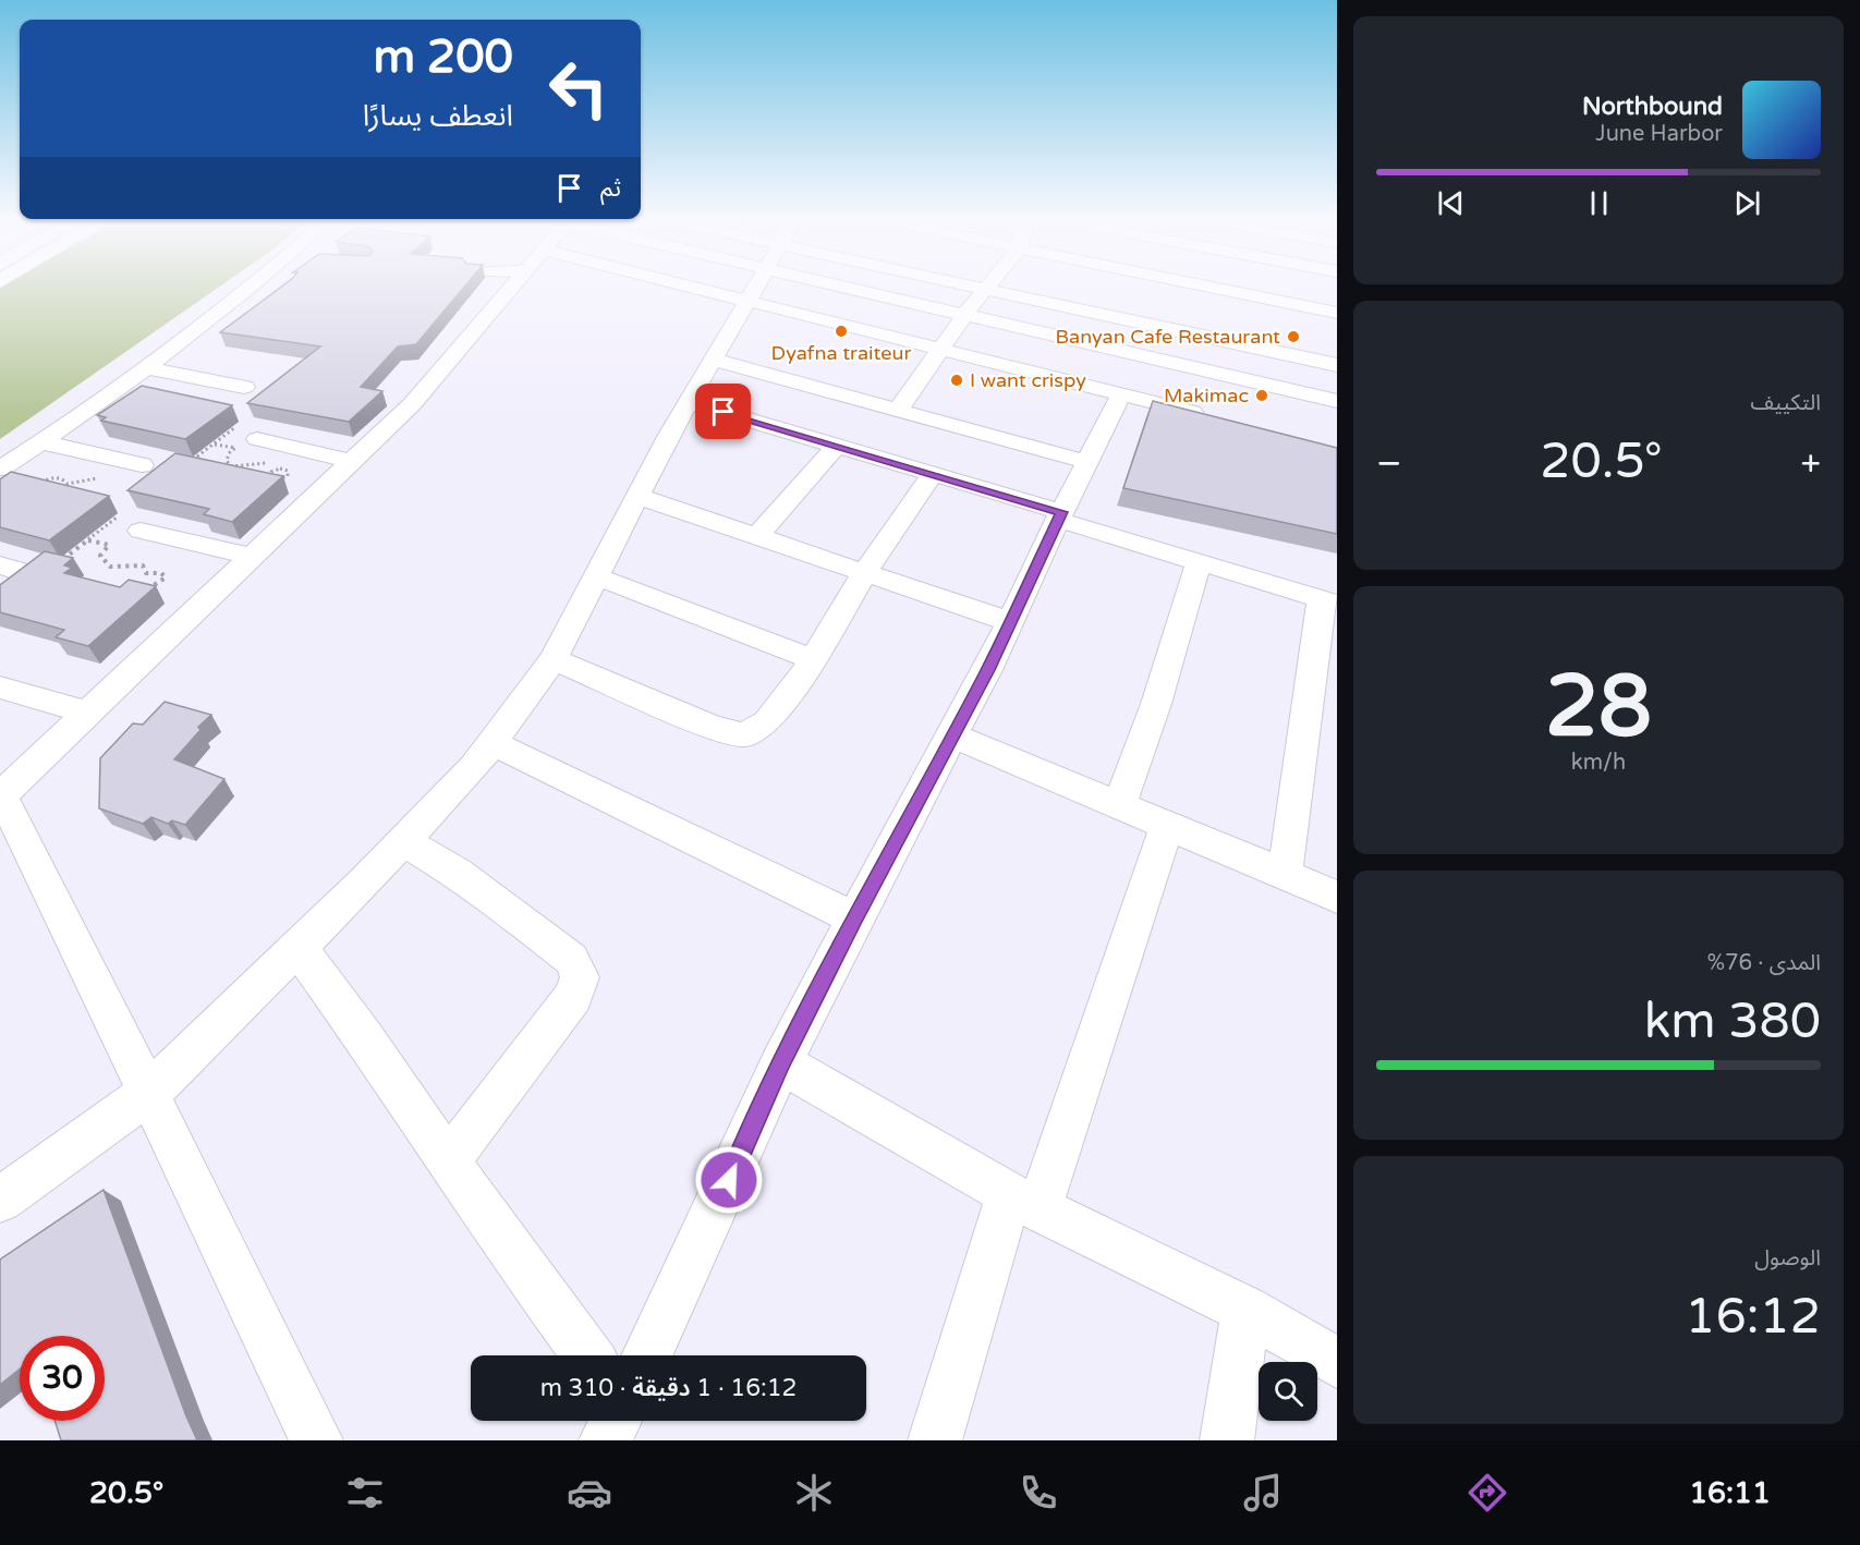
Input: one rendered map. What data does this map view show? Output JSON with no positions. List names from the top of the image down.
{
  "places": [
    "Dyafna traiteur",
    "Banyan Cafe Restaurant",
    "I want crispy",
    "Makimac"
  ],
  "page": {
    "turn": ["200 m", "انعطف يسارًا"],
    "song": ["Northbound", "June Harbor"],
    "then": "ثم",
    "tile": [
      "التكييف",
      ["28", "km/h"],
      ["المدى · 76%", "380 km"],
      ["الوصول", "16:12"]
    ],
    "heat": ["−", "20.5°", "+"],
    "limit": "30",
    "trip": "16:12 · 1 دقيقة · 310 m",
    "tabs": ["16:11", "20.5°"]
  }
}
